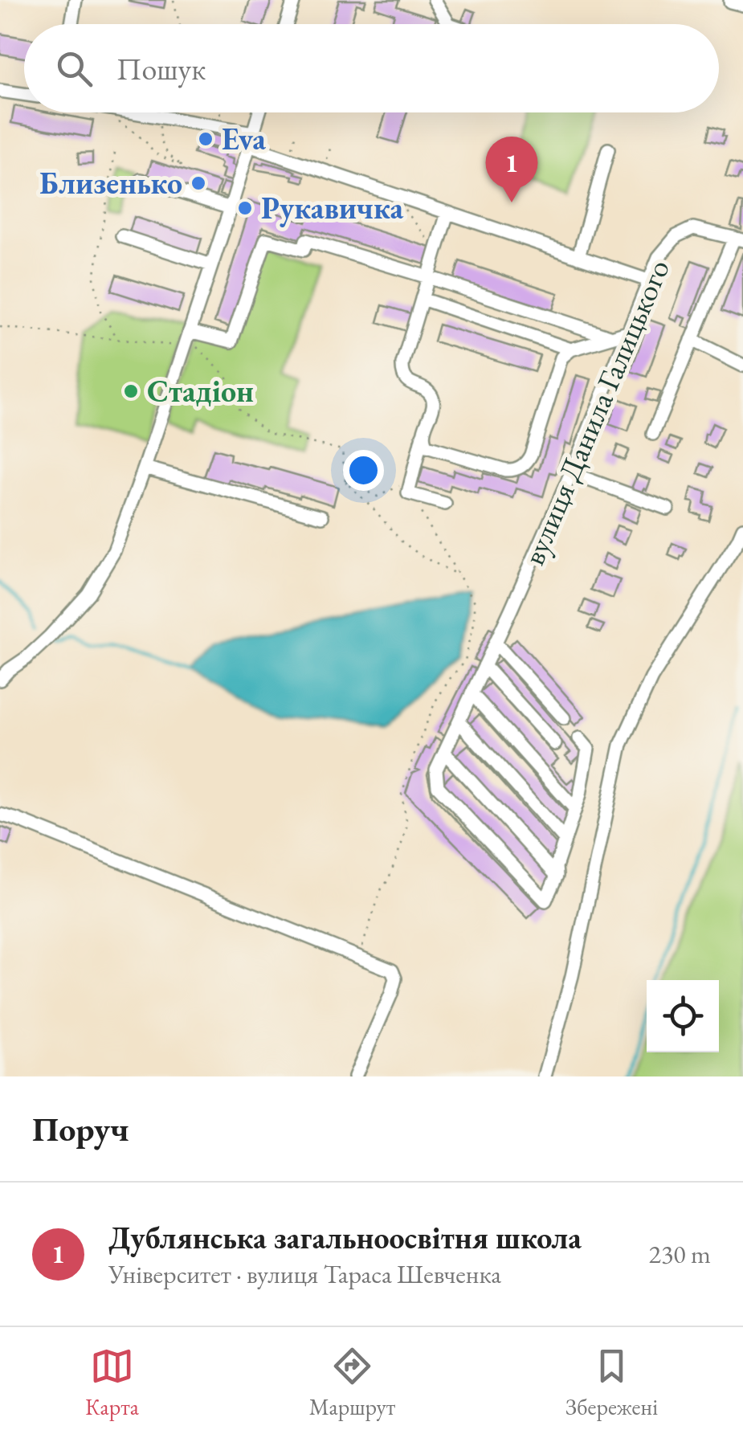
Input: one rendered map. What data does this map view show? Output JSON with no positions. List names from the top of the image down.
{
  "streets": {
    "street": ["вулиця Данила Галицького"]
  },
  "places": [
    "Eva",
    "Близенько",
    "Рукавичка",
    "Стадіон"
  ],
  "page": {
    "search": "Пошук",
    "pins": "1",
    "heading": "Поруч",
    "list": [
      {
        "mark": "1",
        "name": "Дублянська загальноосвітня школа",
        "note": "Університет · вулиця Тараса Шевченка",
        "value": "230 m"
      }
    ],
    "nav": ["Карта", "Маршрут", "Збережені"]
  }
}
